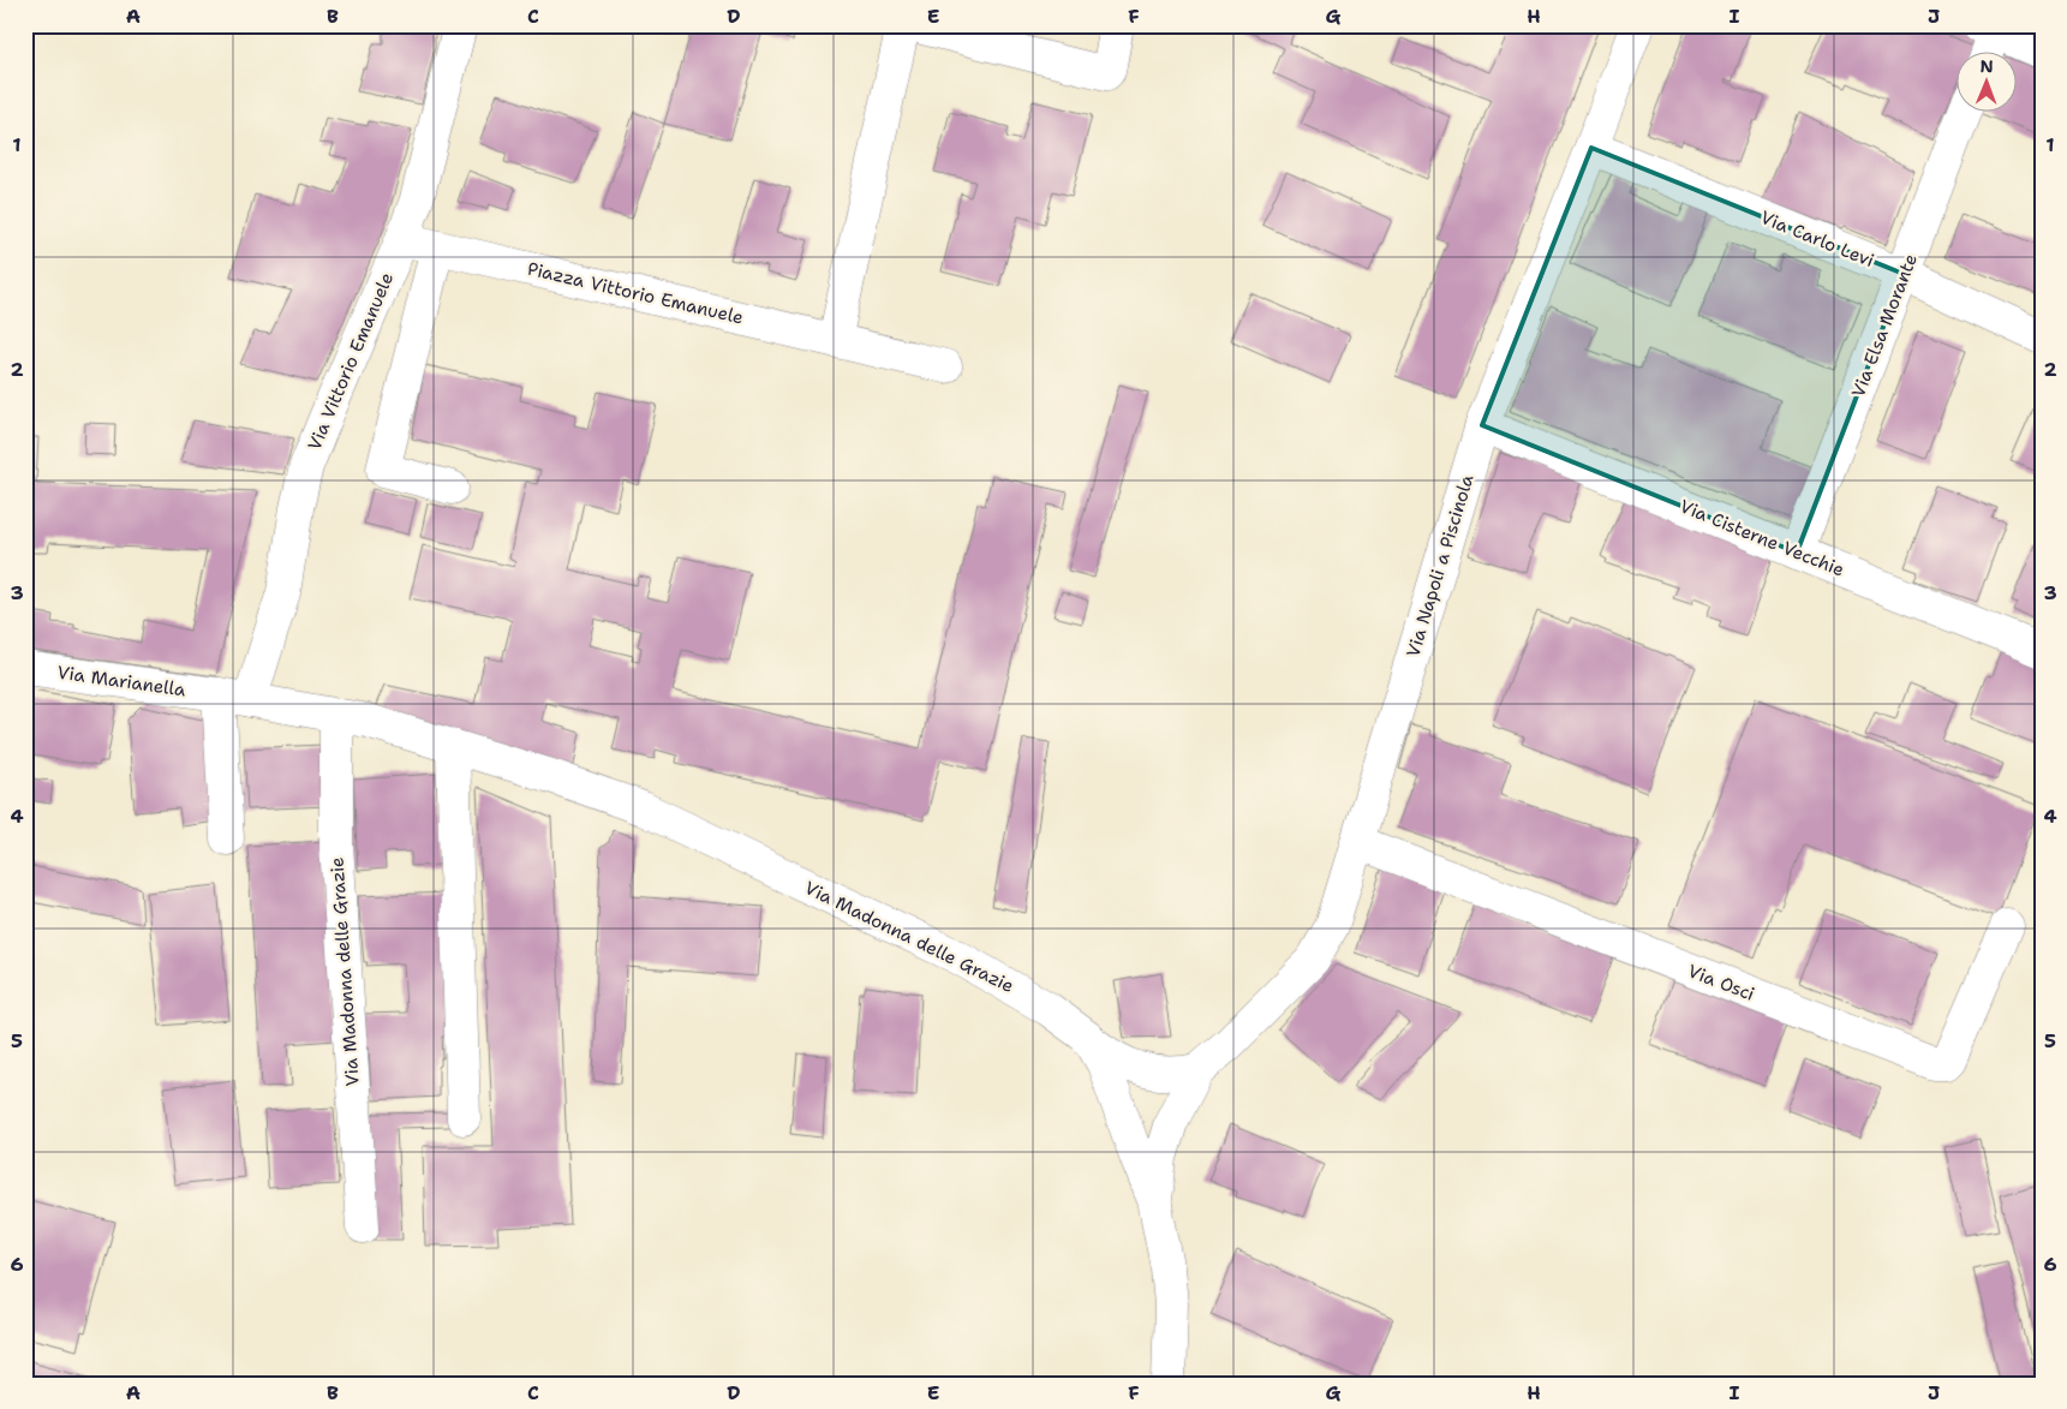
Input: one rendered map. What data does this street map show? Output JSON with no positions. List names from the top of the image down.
{
  "streets": {
    "street": [
      "Via Carlo Levi",
      "Piazza Vittorio Emanuele",
      "Via Elsa Morante",
      "Via Vittorio Emanuele",
      "Via Cisterne Vecchie",
      "Via Napoli a Piscinola",
      "Via Marianella",
      "Via Madonna delle Grazie",
      "Via Osci"
    ]
  },
  "crossings": [
    ["Via Carlo Levi", "Via Elsa Morante"],
    ["Via Carlo Levi", "Via Napoli a Piscinola"],
    ["Piazza Vittorio Emanuele", "Via Vittorio Emanuele"],
    ["Via Elsa Morante", "Via Cisterne Vecchie"],
    ["Via Vittorio Emanuele", "Via Marianella"],
    ["Via Vittorio Emanuele", "Via Madonna delle Grazie"],
    ["Via Cisterne Vecchie", "Via Napoli a Piscinola"],
    ["Via Napoli a Piscinola", "Via Madonna delle Grazie"],
    ["Via Napoli a Piscinola", "Via Osci"],
    ["Via Marianella", "Via Madonna delle Grazie"]
  ],
  "north": "top",
  "grid": {
    "columns": [
      "A",
      "B",
      "C",
      "D",
      "E",
      "F",
      "G",
      "H",
      "I",
      "J"
    ],
    "rows": [
      "1",
      "2",
      "3",
      "4",
      "5",
      "6"
    ]
  }
}
